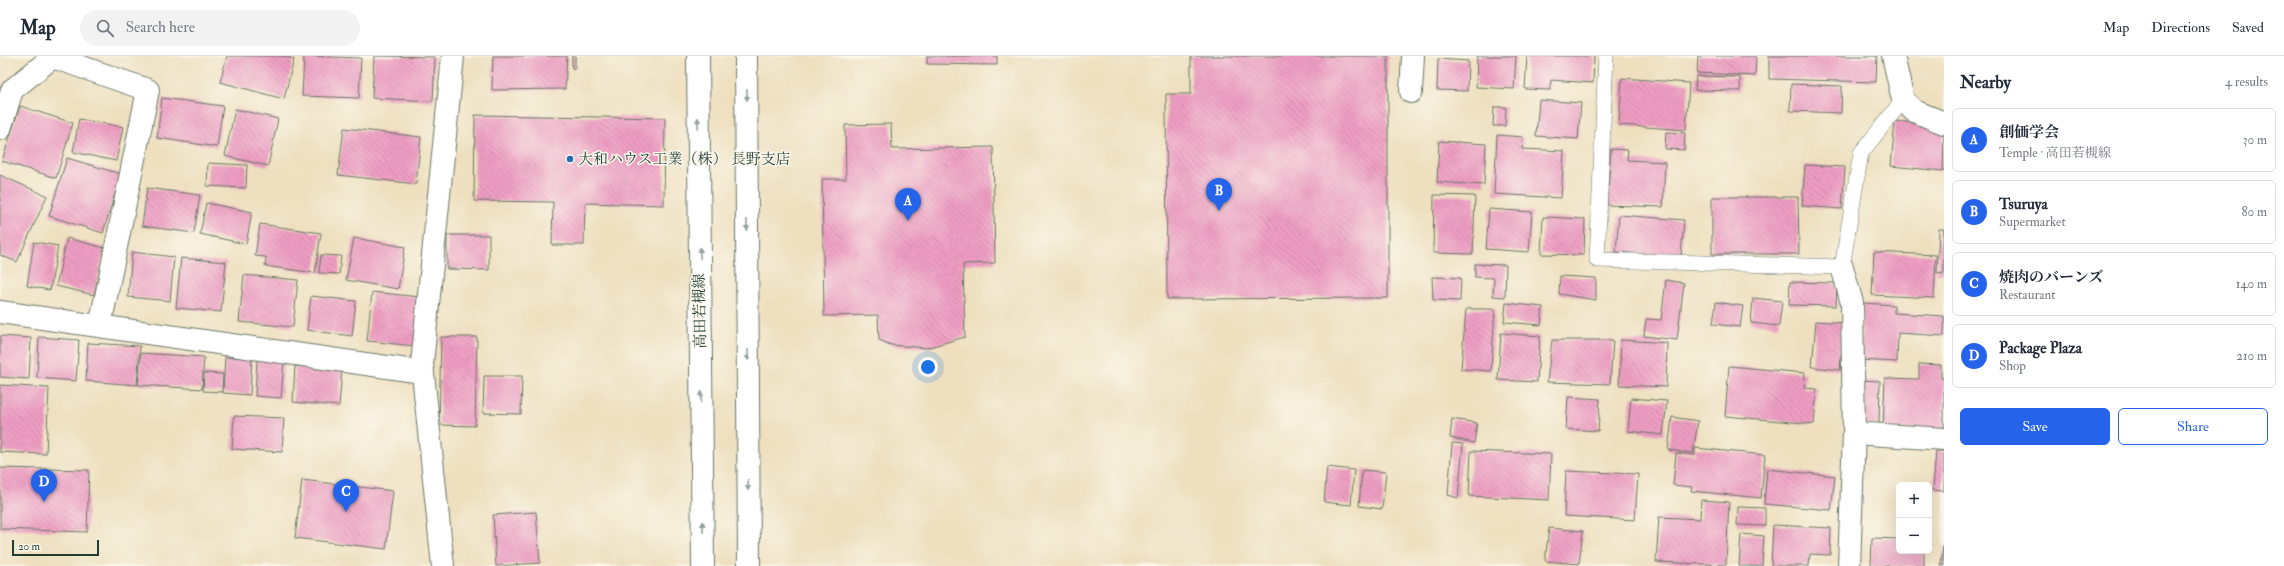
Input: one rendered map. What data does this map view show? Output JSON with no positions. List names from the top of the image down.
{
  "streets": {
    "street": ["高田若槻線"]
  },
  "places": ["大和ハウス工業（株） 長野支店"],
  "scale_bar": "20 m",
  "page": {
    "header": "Map",
    "search": "Search here",
    "nav": ["Map", "Directions", "Saved"],
    "heading": ["Nearby", "4 results"],
    "list": [
      {
        "mark": "A",
        "name": "創価学会",
        "note": "Temple · 高田若槻線",
        "value": "30 m"
      },
      {
        "mark": "B",
        "name": "Tsuruya",
        "note": "Supermarket",
        "value": "80 m"
      },
      {
        "mark": "C",
        "name": "焼肉のバーンズ",
        "note": "Restaurant",
        "value": "140 m"
      },
      {
        "mark": "D",
        "name": "Package Plaza",
        "note": "Shop",
        "value": "210 m"
      }
    ],
    "pins": [
      "B",
      "A",
      "D",
      "C"
    ],
    "buttons": ["Save", "Share"],
    "map_buttons": ["+", "−"],
    "scale": "20 m"
  }
}
